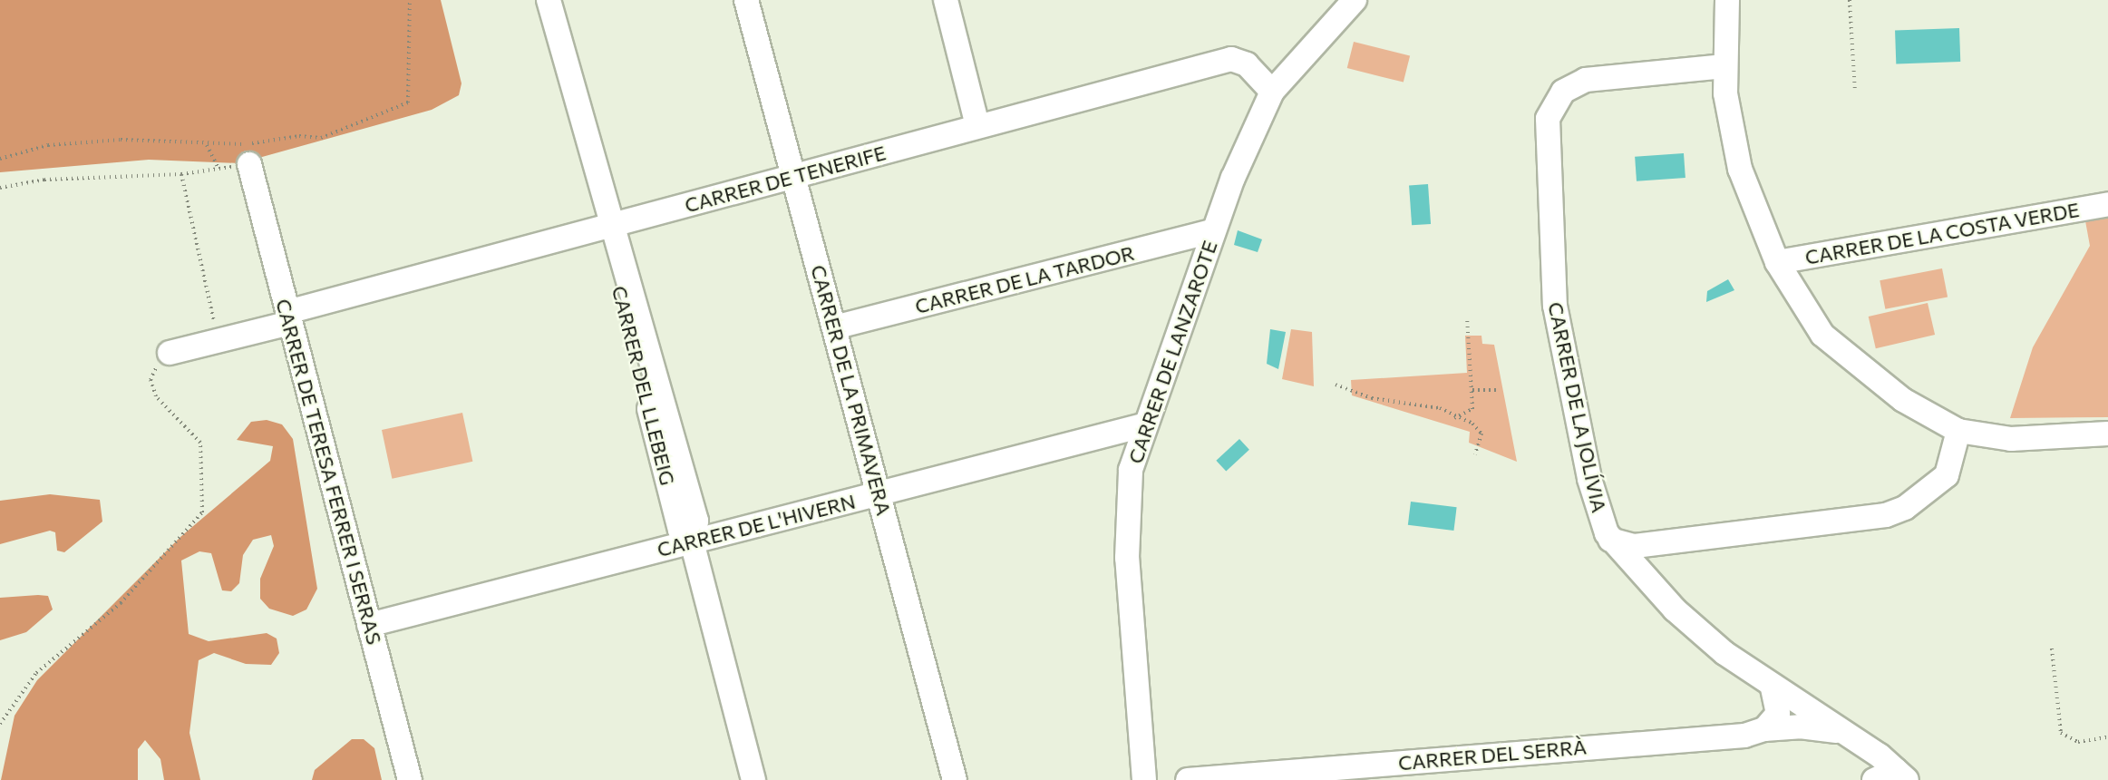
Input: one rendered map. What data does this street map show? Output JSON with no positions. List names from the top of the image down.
{
  "streets": {
    "street": [
      "CARRER DE TENERIFE",
      "CARRER DE LA COSTA VERDE",
      "CARRER DE LA TARDOR",
      "CARRER DE LANZAROTE",
      "CARRER DEL LLEBEIG",
      "CARRER DE LA PRIMAVERA",
      "CARRER DE LA JOLÍVIA",
      "CARRER DE TERESA FERRER I SERRAS",
      "CARRER DE L'HIVERN",
      "CARRER DEL SERRÀ"
    ]
  },
  "crossings": [
    ["CARRER DE TENERIFE", "CARRER DE LANZAROTE"],
    ["CARRER DE TENERIFE", "CARRER DEL LLEBEIG"],
    ["CARRER DE TENERIFE", "CARRER DE LA PRIMAVERA"],
    ["CARRER DE TENERIFE", "CARRER DE TERESA FERRER I SERRAS"],
    ["CARRER DE LA TARDOR", "CARRER DE LANZAROTE"],
    ["CARRER DE LA TARDOR", "CARRER DE LA PRIMAVERA"],
    ["CARRER DE LANZAROTE", "CARRER DE L'HIVERN"],
    ["CARRER DEL LLEBEIG", "CARRER DE L'HIVERN"],
    ["CARRER DE LA PRIMAVERA", "CARRER DE L'HIVERN"],
    ["CARRER DE LA JOLÍVIA", "CARRER DEL SERRÀ"],
    ["CARRER DE TERESA FERRER I SERRAS", "CARRER DE L'HIVERN"]
  ]
}
